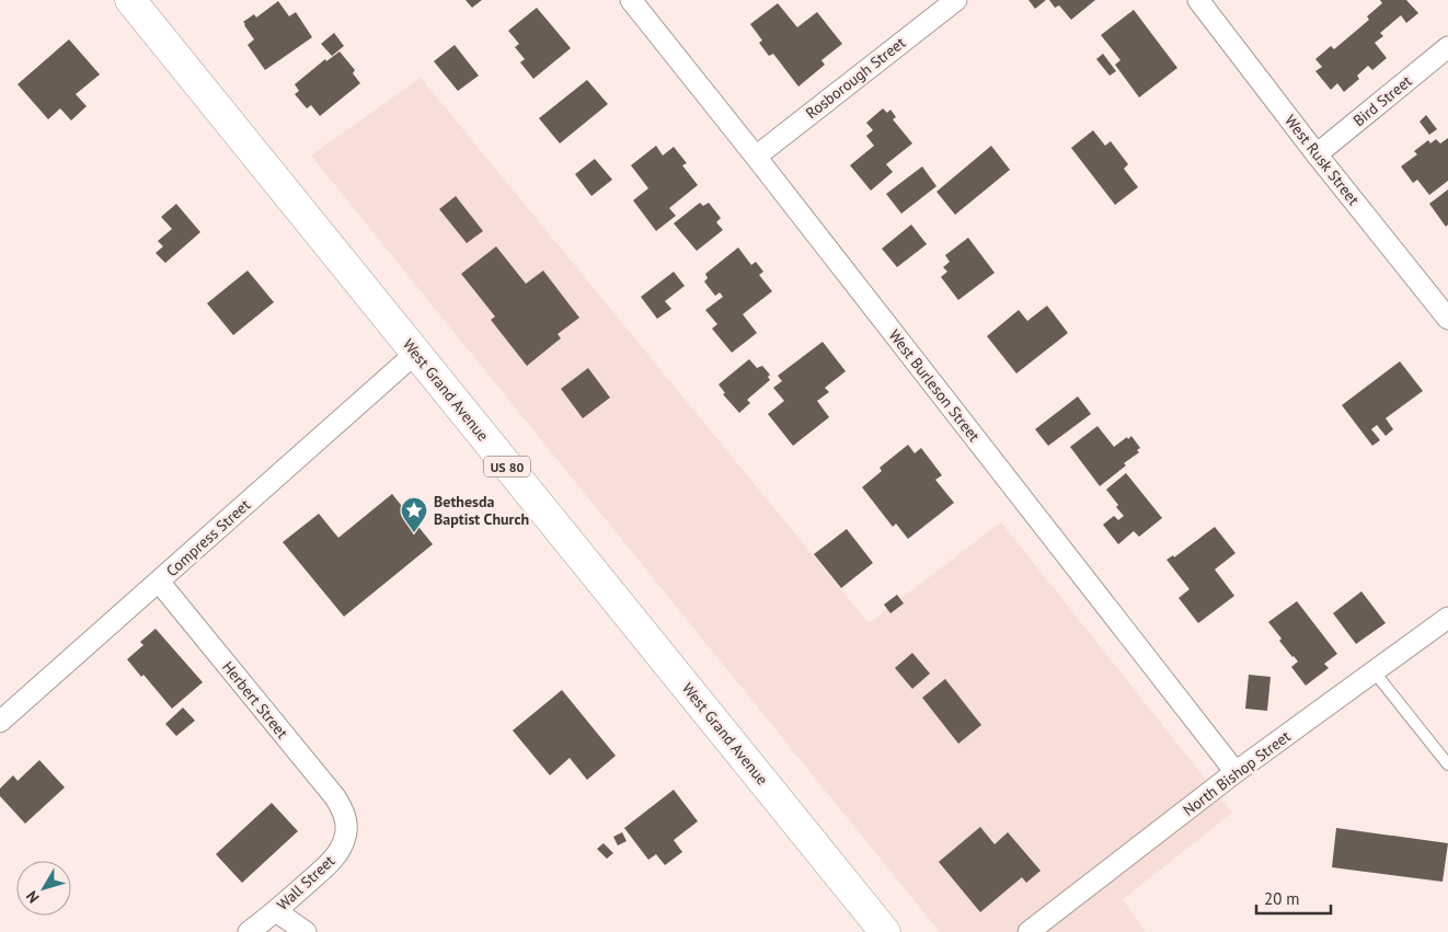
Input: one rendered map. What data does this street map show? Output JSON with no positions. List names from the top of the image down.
{
  "streets": {
    "highway": ["West Grand Avenue", "US 80"],
    "street": [
      "Rosborough Street",
      "Bird Street",
      "West Rusk Street",
      "West Burleson Street",
      "Compress Street",
      "Herbert Street",
      "North Bishop Street",
      "Wall Street"
    ]
  },
  "crossings": [
    ["Rosborough Street", "West Burleson Street"],
    ["Bird Street", "West Rusk Street"],
    ["West Burleson Street", "North Bishop Street"],
    ["West Grand Avenue", "Compress Street"],
    ["Compress Street", "Herbert Street"],
    ["Herbert Street", "Wall Street"]
  ],
  "places": {
    "place": ["Bethesda Baptist Church"]
  },
  "scale_bar": "20 m",
  "north": "bottom left"
}
